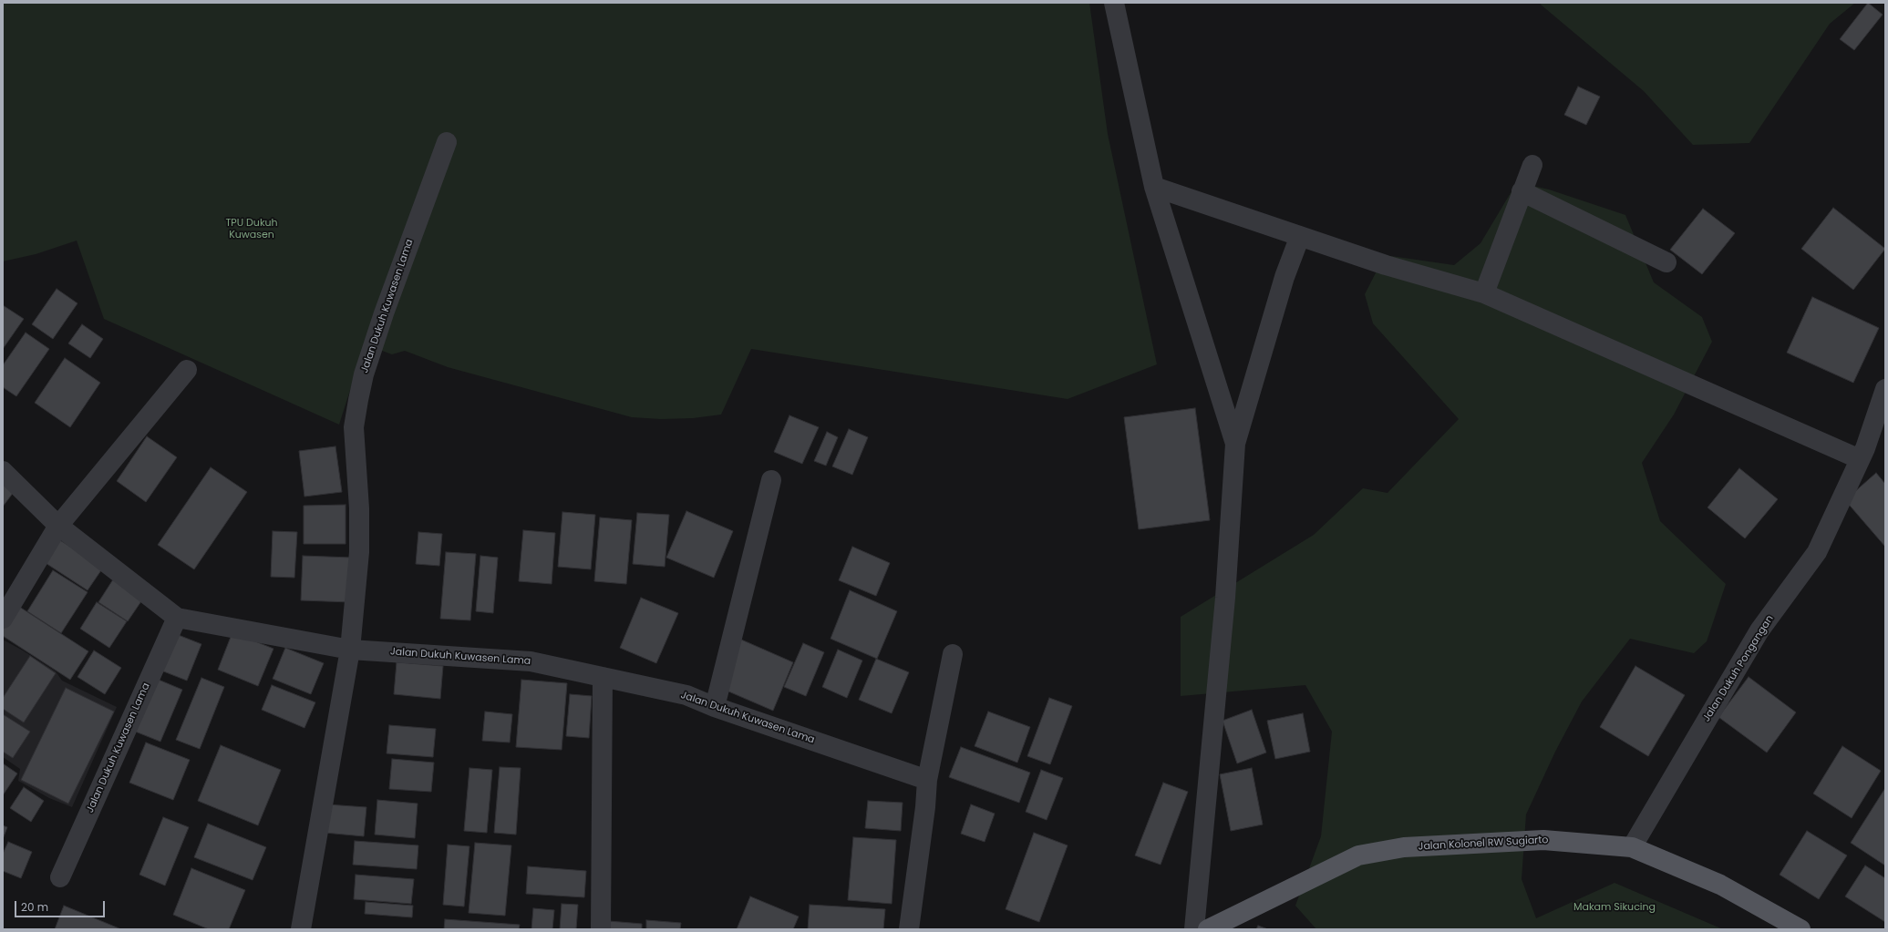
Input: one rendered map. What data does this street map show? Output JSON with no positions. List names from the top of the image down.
{
  "streets": {
    "main road": ["Jalan Kolonel RW Sugiarto"],
    "street": ["Jalan Dukuh Kuwasen Lama", "Jalan Dukuh Pongangan"]
  },
  "crossings": [
    ["Jalan Dukuh Pongangan", "Jalan Kolonel RW Sugiarto"]
  ],
  "parks": ["TPU Dukuh Kuwasen", "Makam Sikucing"],
  "scale_bar": "20 m"
}
